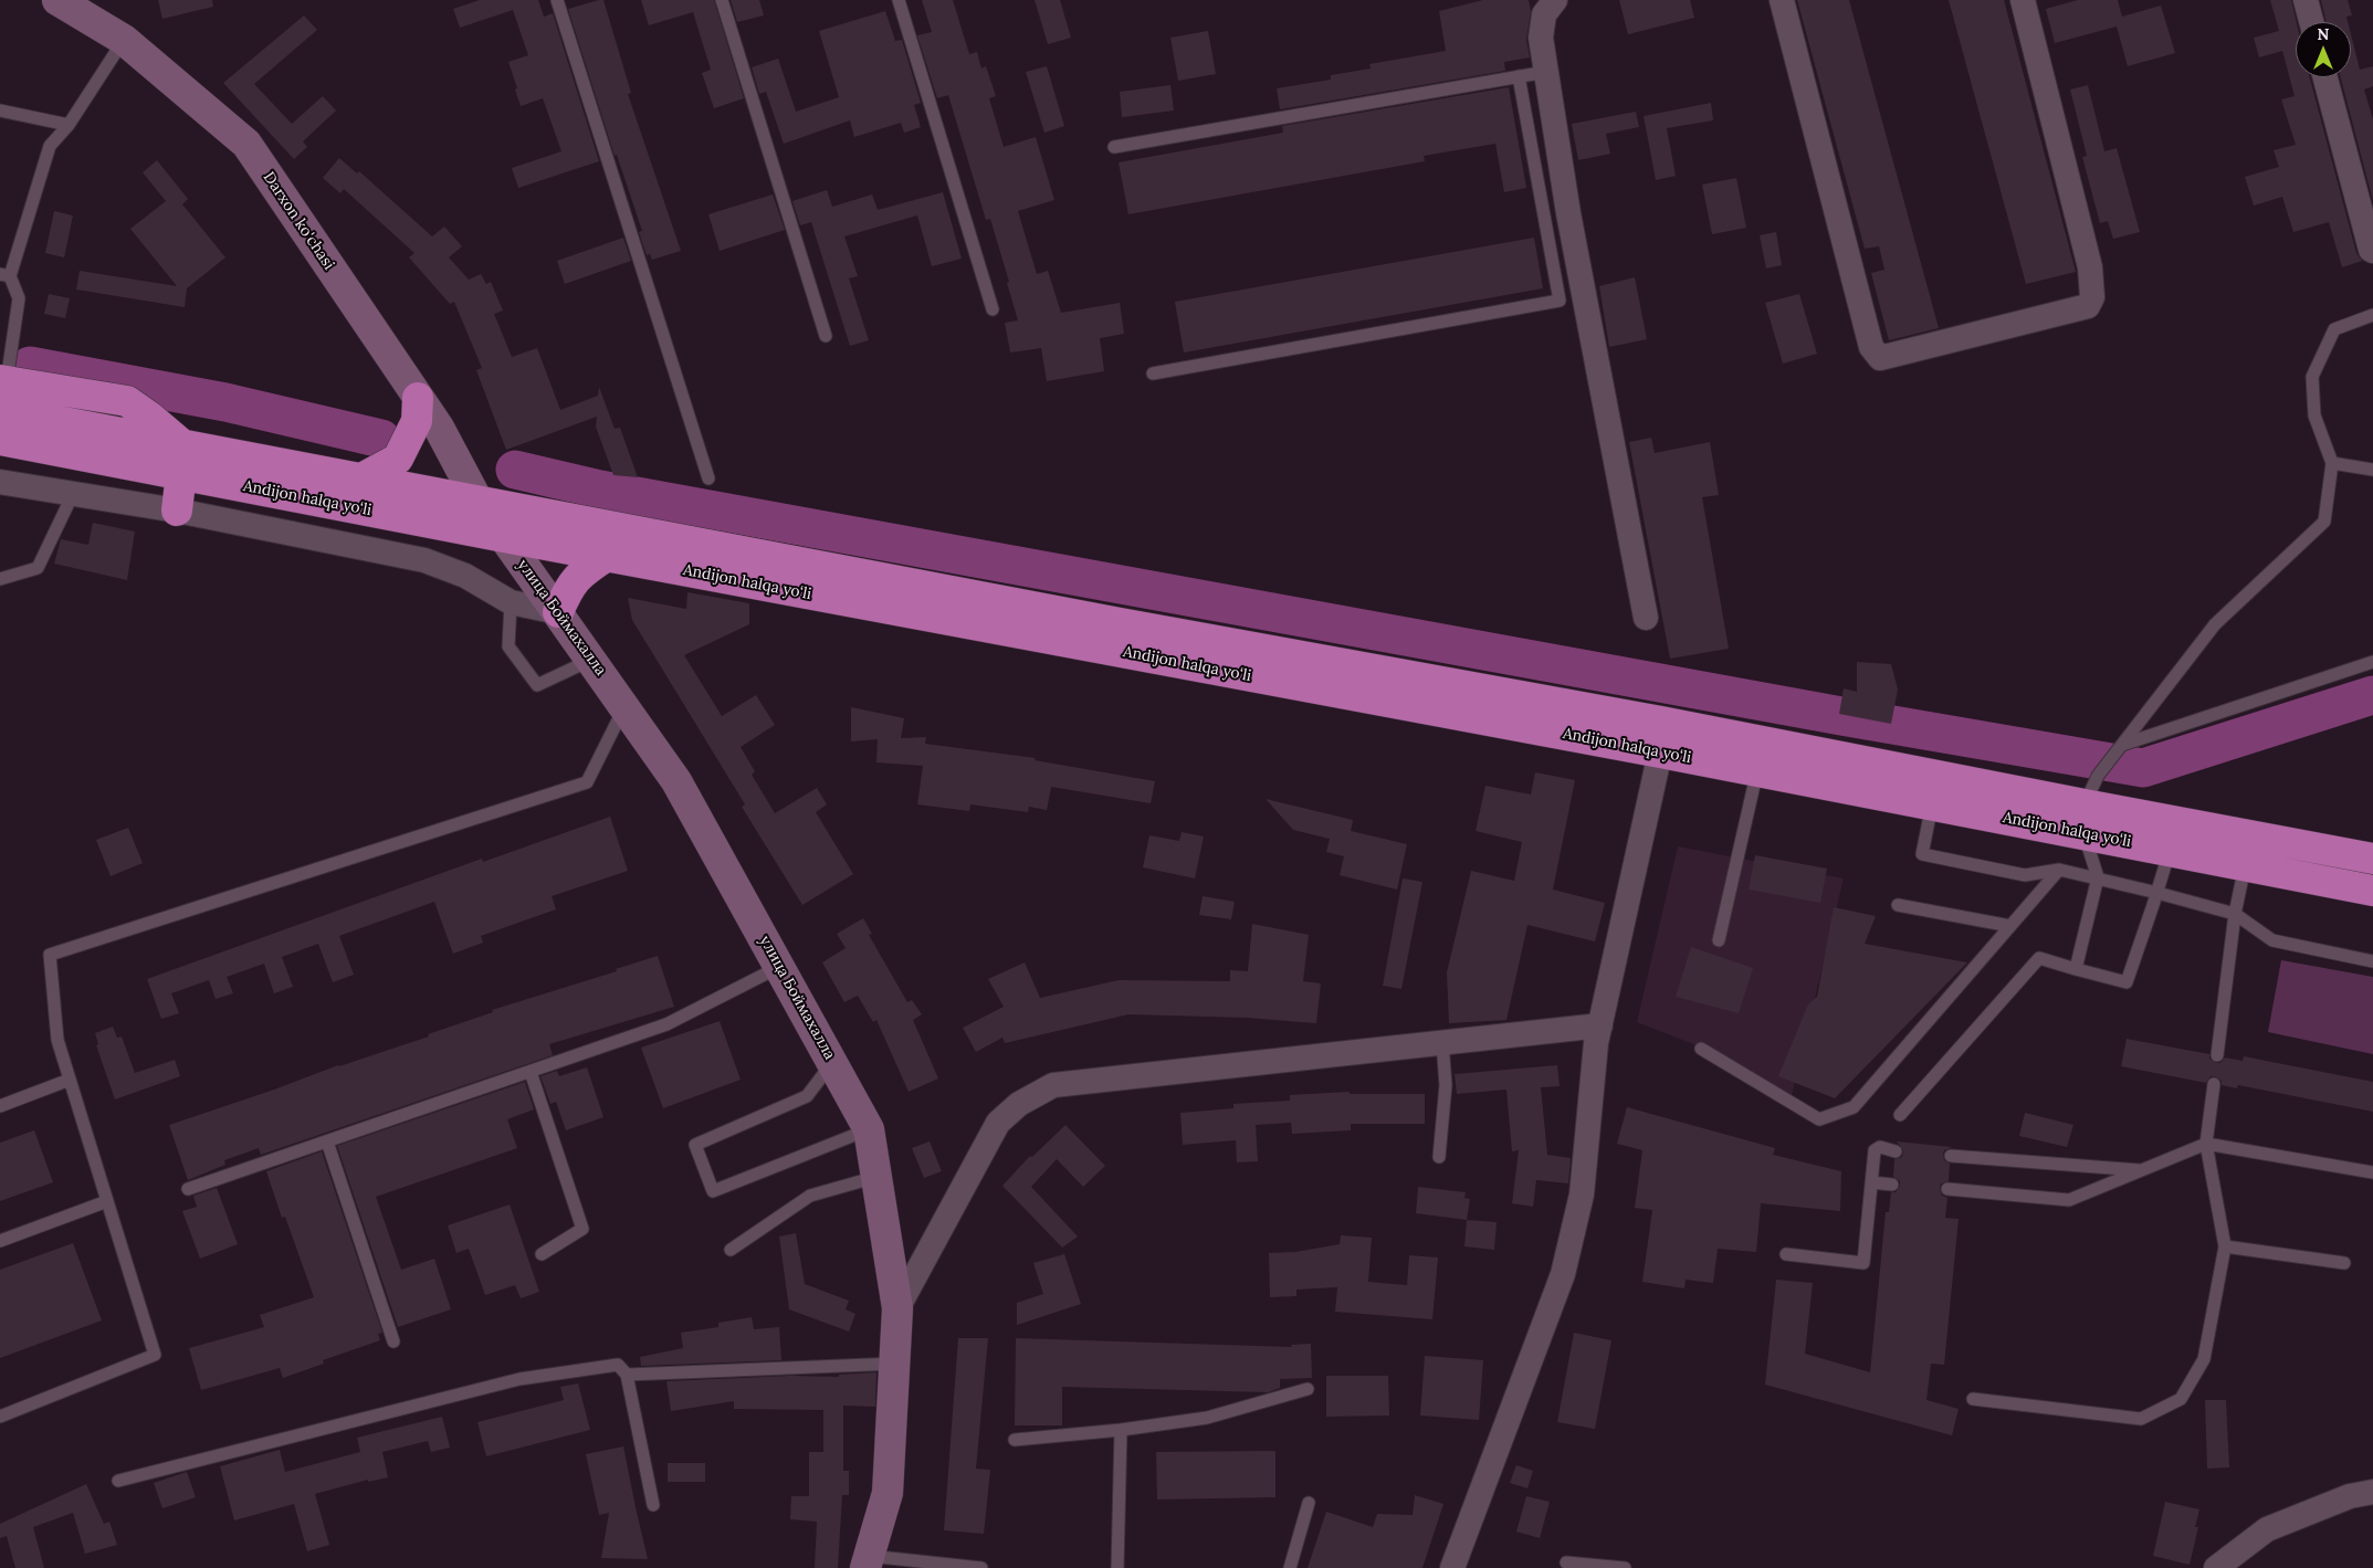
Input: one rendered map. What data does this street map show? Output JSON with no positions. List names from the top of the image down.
{
  "streets": {
    "highway": ["Andijon halqa yo‘li"],
    "main road": ["Darxon ko'chasi", "улица Боймахалла"]
  },
  "crossings": [
    ["Darxon ko'chasi", "Andijon halqa yo‘li"],
    ["Darxon ko'chasi", "улица Боймахалла"],
    ["Andijon halqa yo‘li", "улица Боймахалла"]
  ],
  "north": "top"
}
